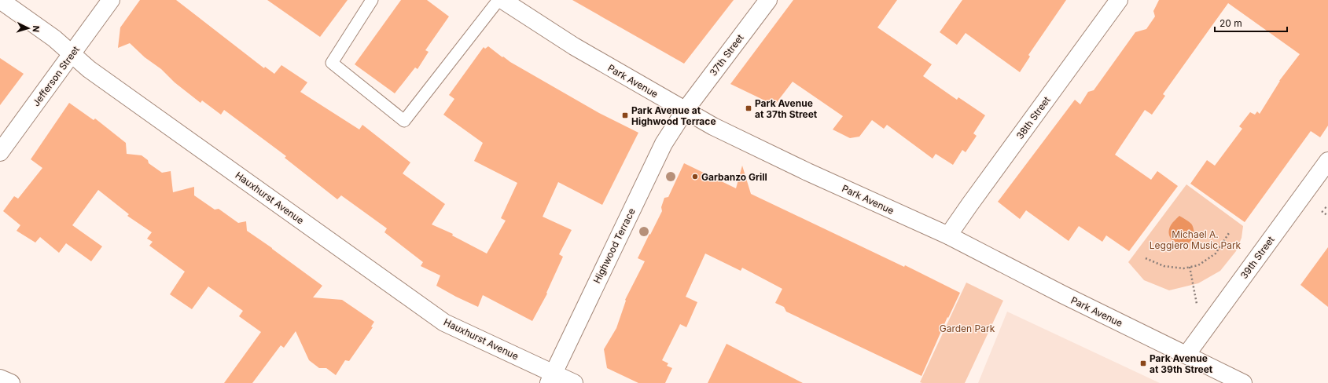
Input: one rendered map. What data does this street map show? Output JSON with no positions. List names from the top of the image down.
{
  "streets": {
    "street": [
      "37th Street",
      "Jefferson Street",
      "Park Avenue",
      "38th Street",
      "Hauxhurst Avenue",
      "Highwood Terrace",
      "39th Street"
    ]
  },
  "crossings": [
    ["37th Street", "Park Avenue"],
    ["37th Street", "Highwood Terrace"],
    ["Jefferson Street", "Hauxhurst Avenue"],
    ["Park Avenue", "38th Street"],
    ["Park Avenue", "Highwood Terrace"],
    ["Park Avenue", "39th Street"],
    ["Hauxhurst Avenue", "Highwood Terrace"]
  ],
  "parks": ["Michael A. Leggiero Music Park", "Garden Park"],
  "places": {
    "transit": ["Park Avenue at 37th Street", "Park Avenue at Highwood Terrace", "Park Avenue at 39th Street"],
    "other": ["Garbanzo Grill"]
  },
  "scale_bar": "20 m",
  "north": "right"
}
